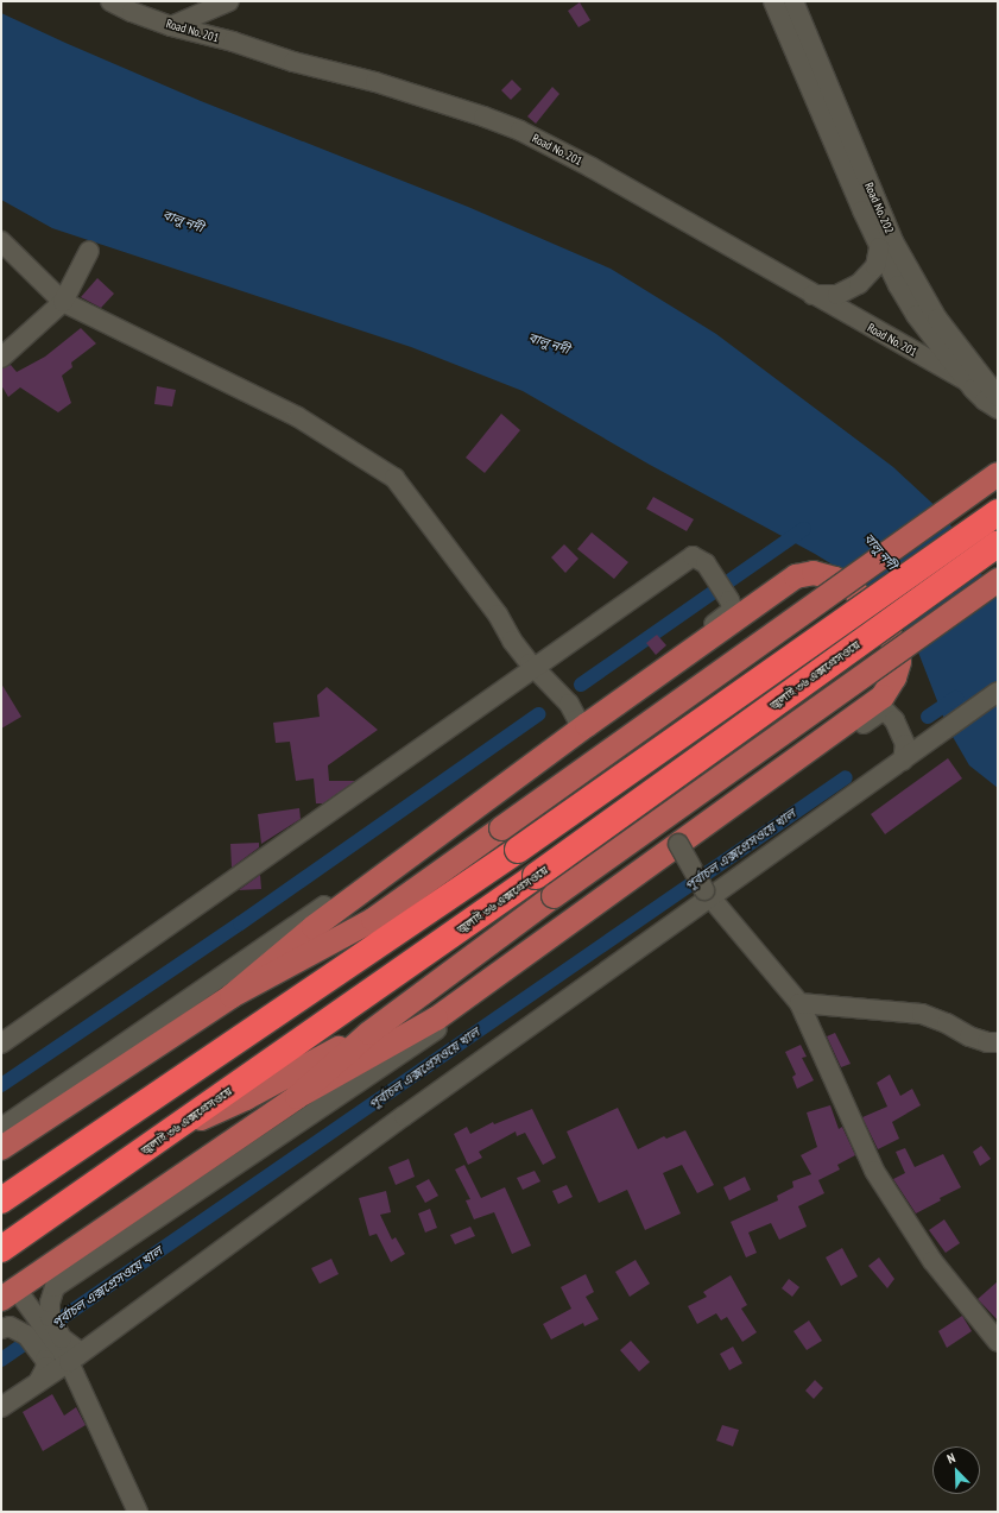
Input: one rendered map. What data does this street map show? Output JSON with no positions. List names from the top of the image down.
{
  "streets": {
    "highway": ["জুলাই ৩৬ এক্সপ্রেসওয়ে"],
    "street": ["Road No. 201", "Road No. 202"]
  },
  "crossings": [
    ["Road No. 201", "Road No. 202"]
  ],
  "water": ["বালু নদী", "পূর্বাচল এক্সপ্রেসওয়ে খাল"],
  "north": "top left"
}
